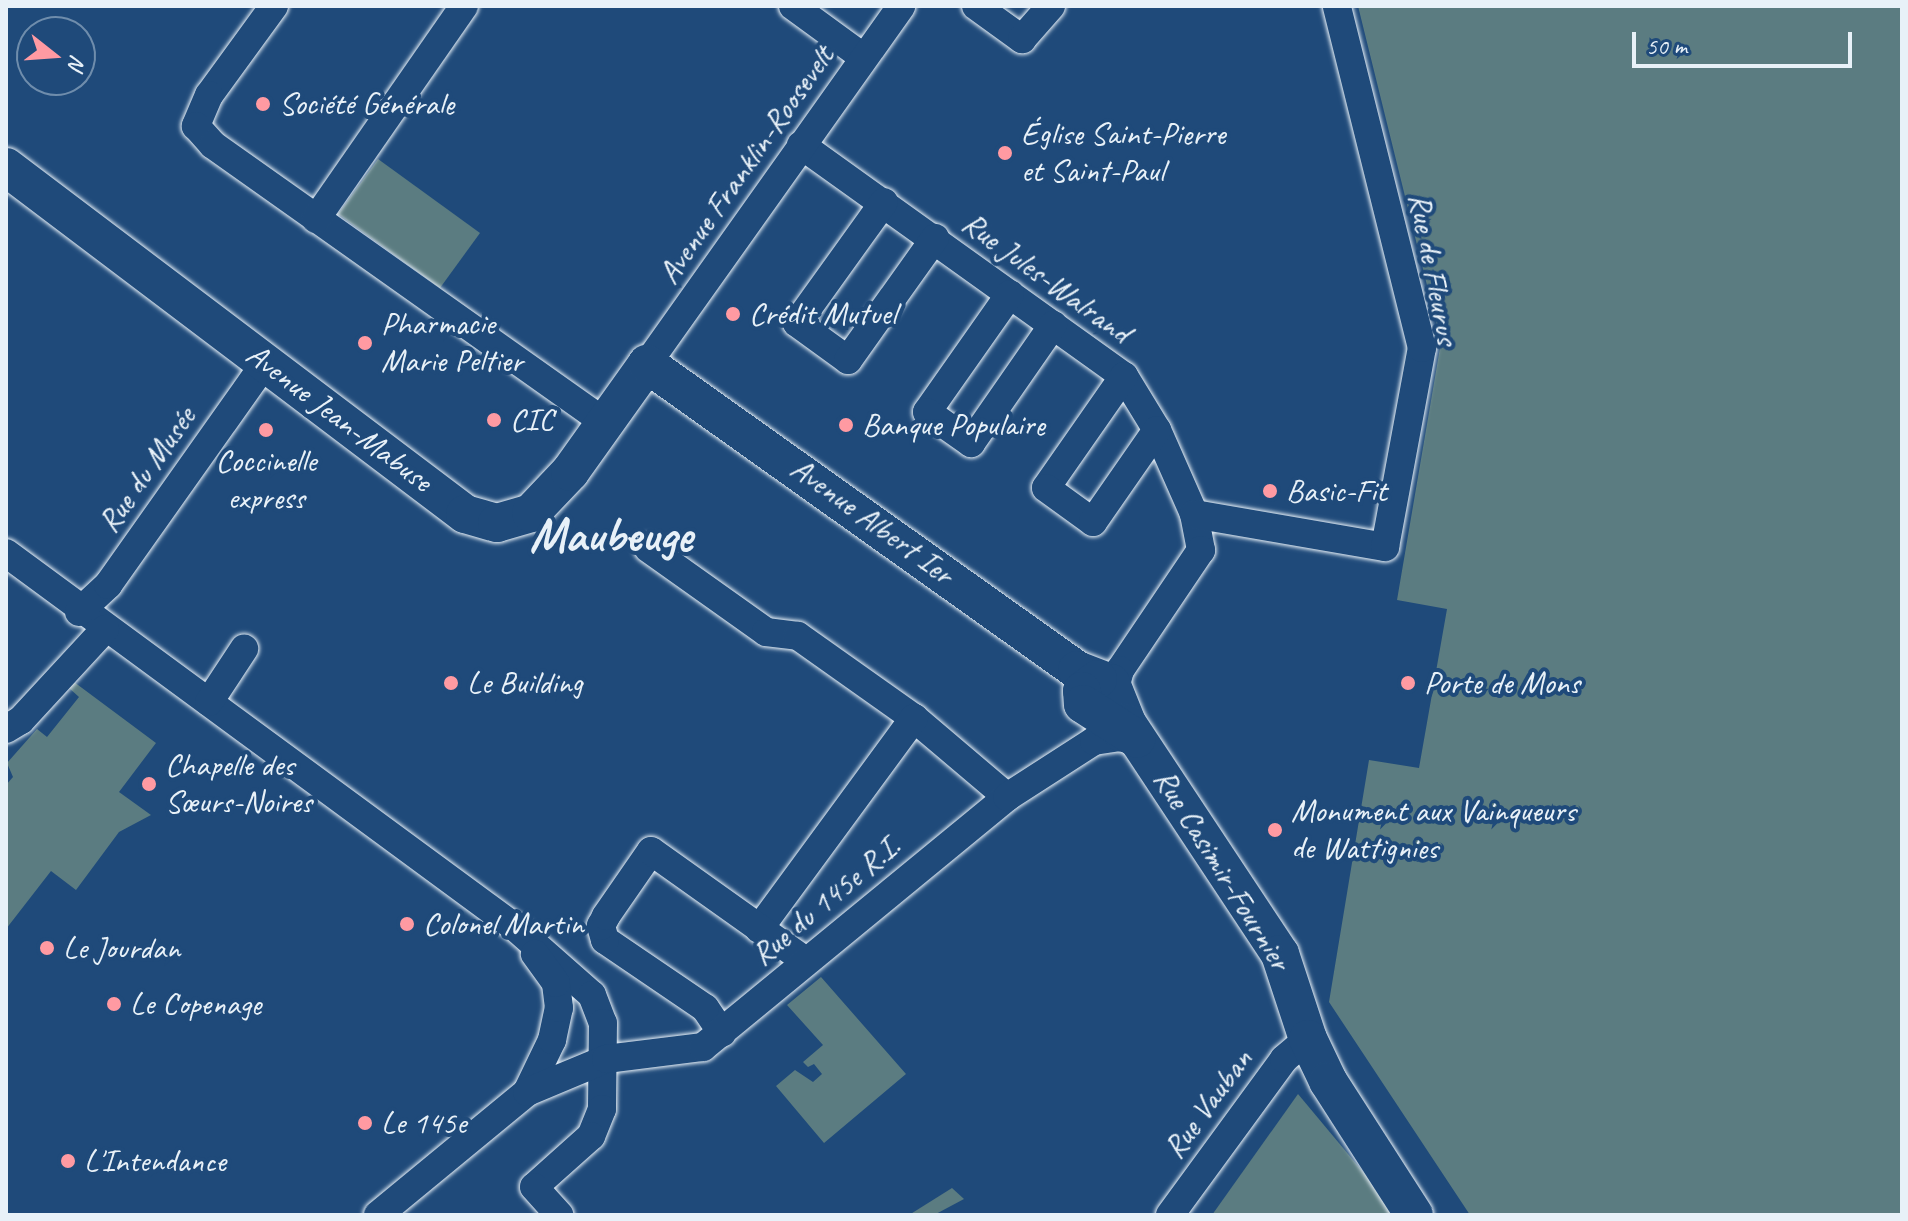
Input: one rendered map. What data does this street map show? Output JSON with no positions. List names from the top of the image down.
{
  "streets": {
    "main road": ["Avenue Jean-Mabuse", "Avenue Albert Ier", "Rue Casimir-Fournier"],
    "street": [
      "Avenue Franklin-Roosevelt",
      "Rue de Fleurus",
      "Rue Jules-Walrand",
      "Rue du Musée",
      "Rue du 145e R.I.",
      "Rue Vauban"
    ]
  },
  "crossings": [
    ["Avenue Franklin-Roosevelt", "Rue Jules-Walrand"],
    ["Avenue Franklin-Roosevelt", "Avenue Jean-Mabuse"],
    ["Avenue Franklin-Roosevelt", "Avenue Albert Ier"],
    ["Rue de Fleurus", "Rue Jules-Walrand"],
    ["Rue Jules-Walrand", "Avenue Albert Ier"],
    ["Avenue Jean-Mabuse", "Rue du Musée"],
    ["Avenue Jean-Mabuse", "Avenue Albert Ier"],
    ["Avenue Albert Ier", "Rue Casimir-Fournier"],
    ["Avenue Albert Ier", "Rue du 145e R.I."],
    ["Rue Casimir-Fournier", "Rue du 145e R.I."],
    ["Rue Casimir-Fournier", "Rue Vauban"]
  ],
  "districts": ["Maubeuge"],
  "places": [
    "Société Générale",
    "Église Saint-Pierre et Saint-Paul",
    "Crédit Mutuel",
    "Pharmacie Marie Peltier",
    "CIC",
    "Banque Populaire",
    "Coccinelle express",
    "Basic-Fit",
    "Le Building",
    "Porte de Mons",
    "Chapelle des Sœurs-Noires",
    "Monument aux Vainqueurs de Wattignies",
    "Colonel Martin",
    "Le Jourdan",
    "Le Copenage",
    "Le 145e",
    "L'Intendance"
  ],
  "scale_bar": "50 m",
  "north": "right"
}
